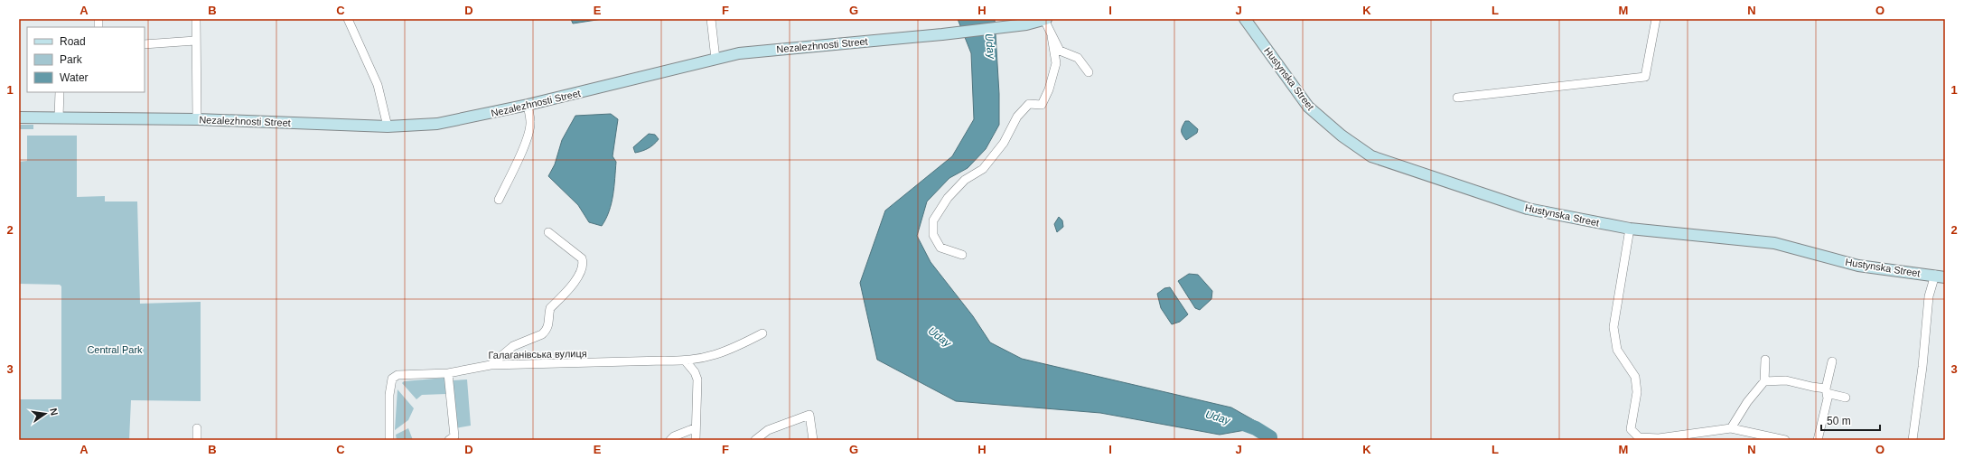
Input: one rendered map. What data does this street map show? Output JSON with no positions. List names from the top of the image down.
{
  "streets": {
    "main road": ["Nezalezhnosti Street", "Hustynska Street"],
    "street": ["Галаганівська вулиця"]
  },
  "water": ["Uday"],
  "parks": ["Central Park"],
  "legend": ["Road", "Park", "Water"],
  "scale_bar": "50 m",
  "north": "right",
  "grid": {
    "columns": [
      "A",
      "B",
      "C",
      "D",
      "E",
      "F",
      "G",
      "H",
      "I",
      "J",
      "K",
      "L",
      "M",
      "N",
      "O"
    ],
    "rows": ["1", "2", "3"]
  }
}
